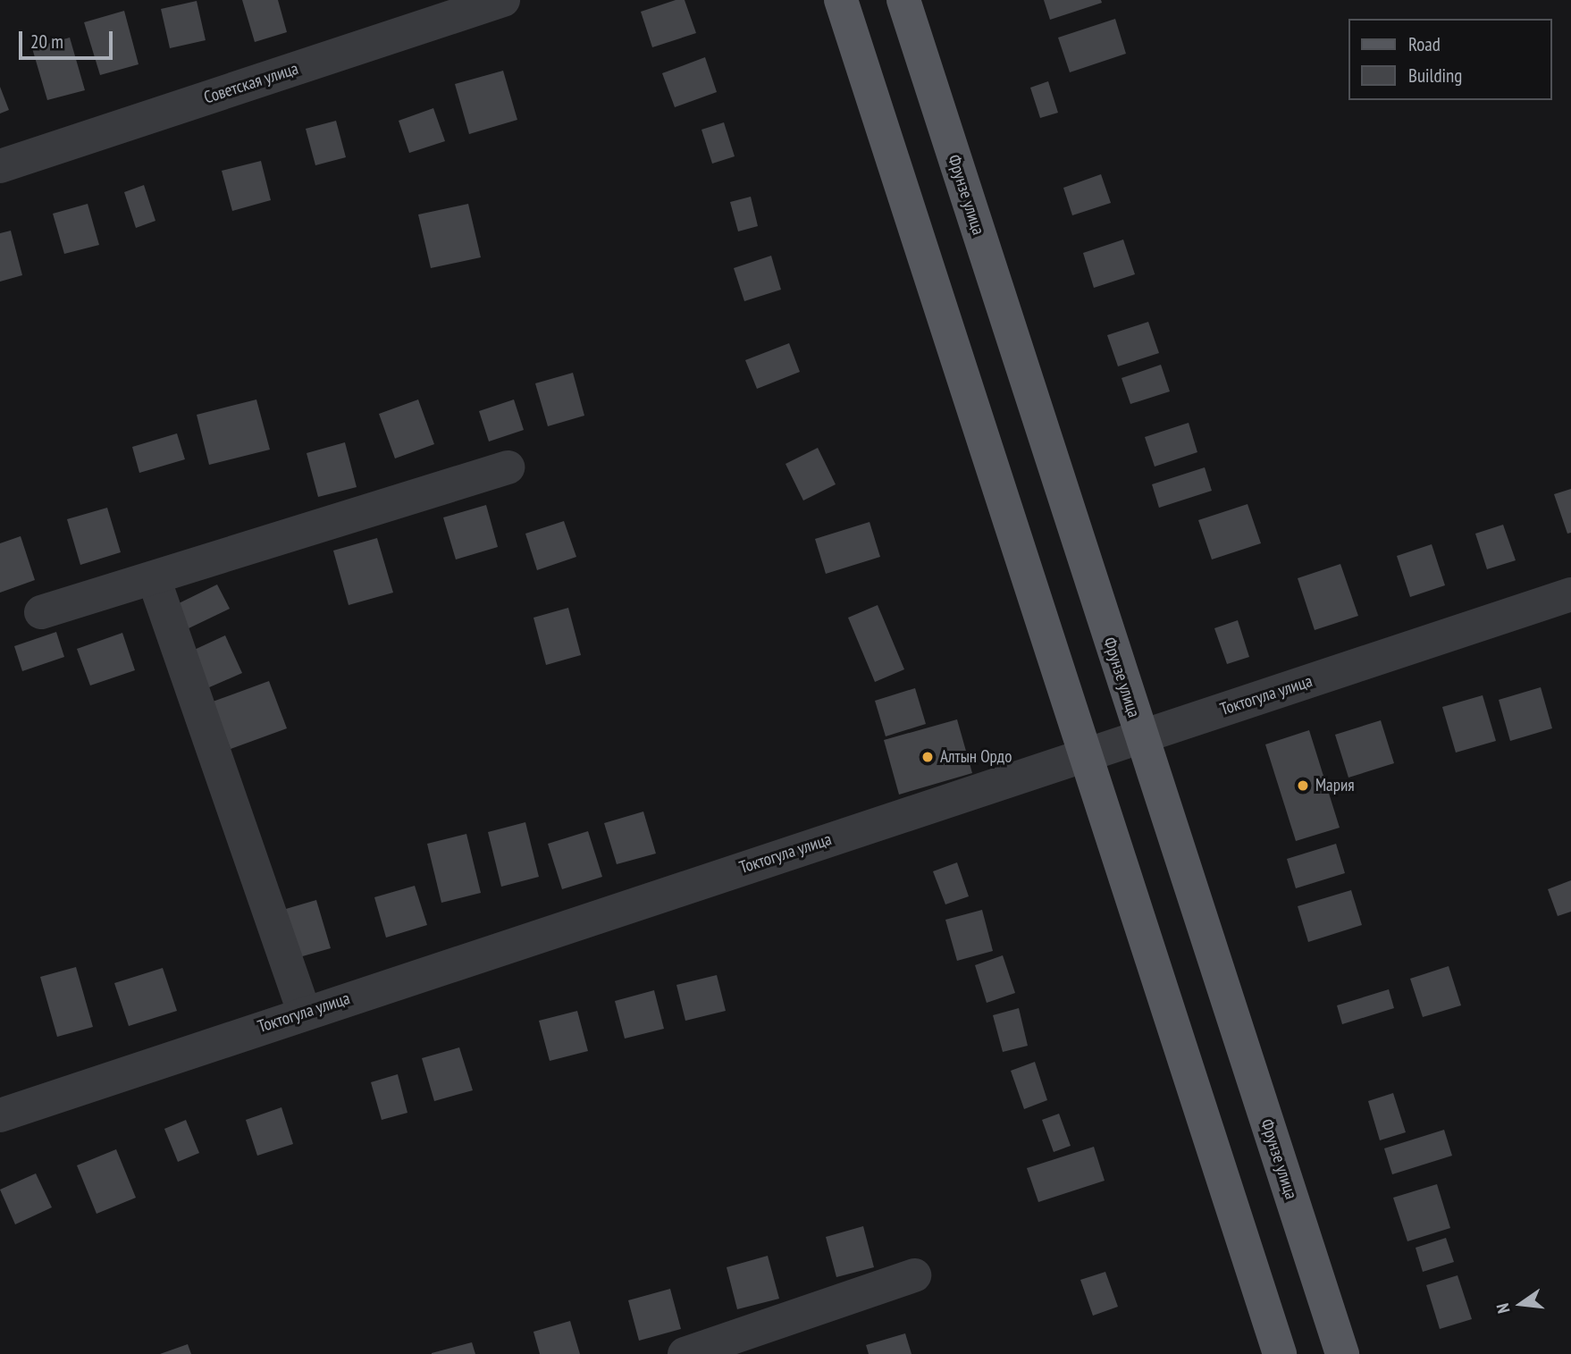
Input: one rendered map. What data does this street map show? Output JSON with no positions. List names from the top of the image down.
{
  "streets": {
    "main road": ["Фрунзе улица"],
    "street": ["Советская улица", "Токтогула улица"]
  },
  "crossings": [
    ["Фрунзе улица", "Токтогула улица"]
  ],
  "places": ["Алтын Ордо", "Мария"],
  "legend": ["Road", "Building"],
  "scale_bar": "20 m",
  "north": "left"
}
